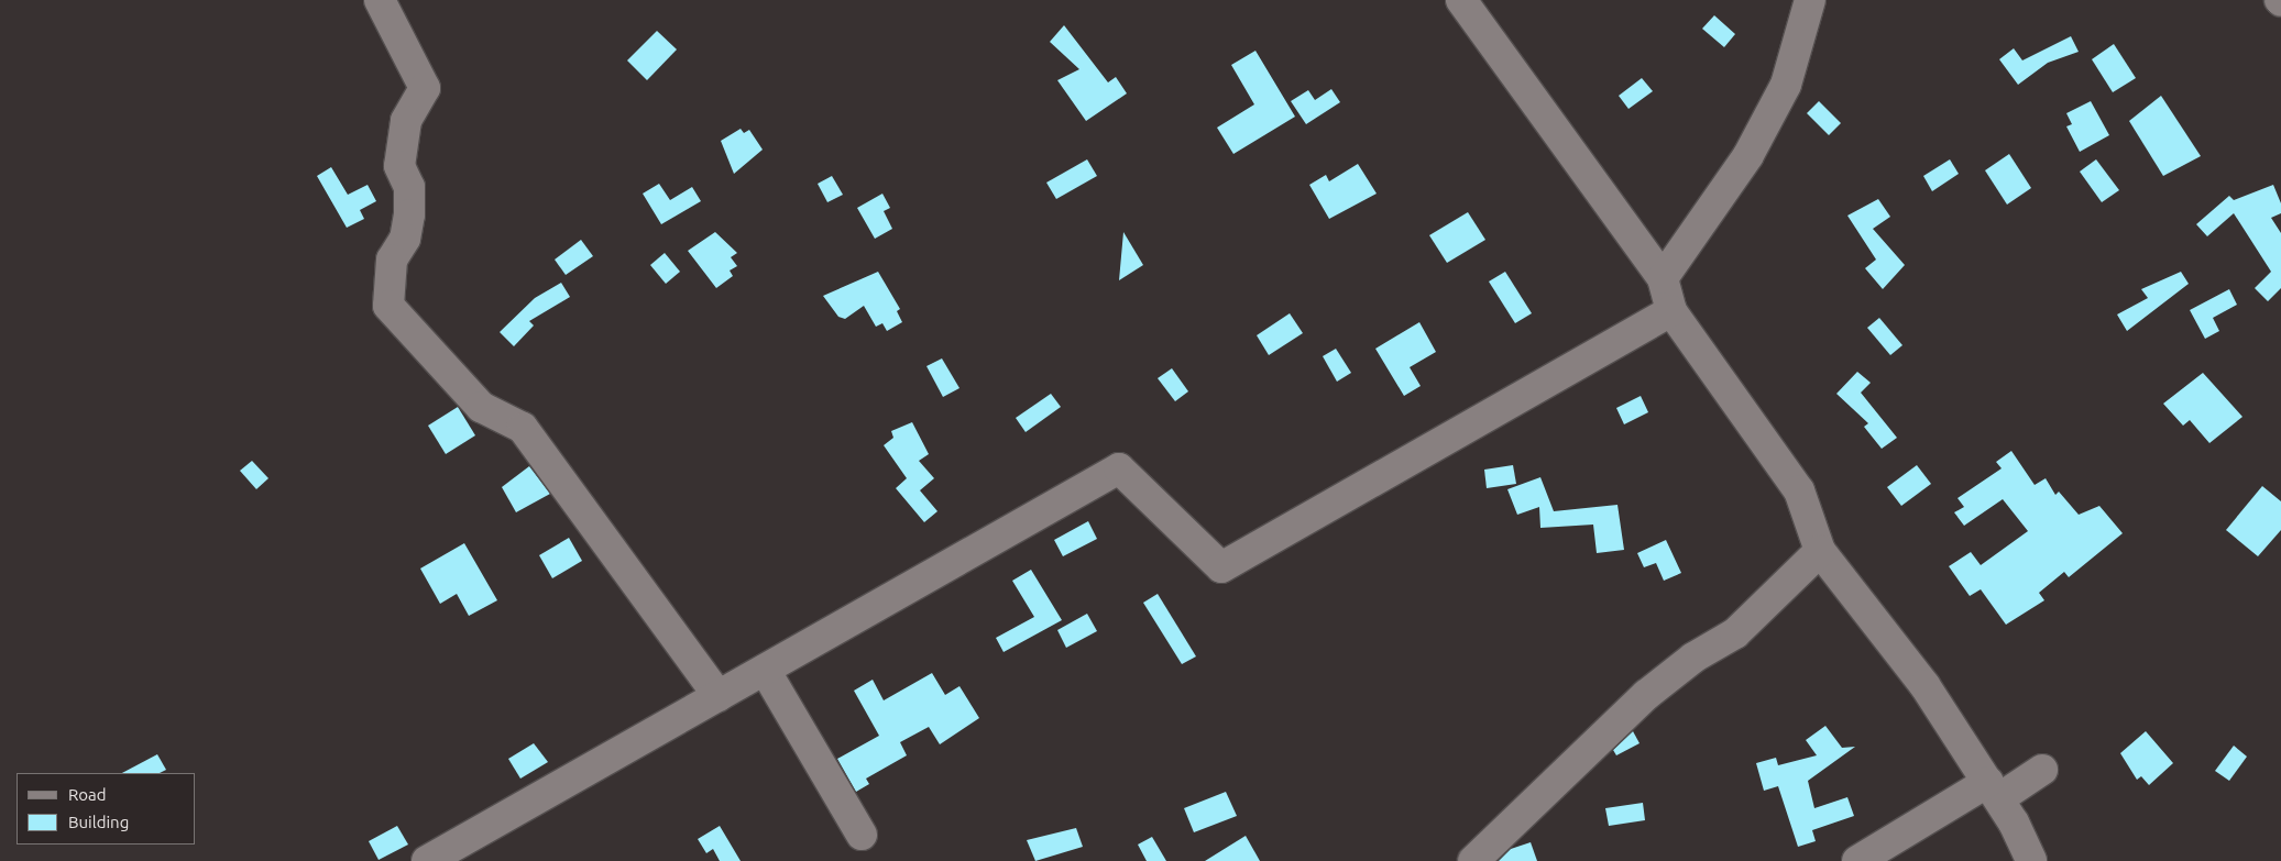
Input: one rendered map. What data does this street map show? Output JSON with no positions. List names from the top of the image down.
{
  "legend": ["Road", "Building"]
}
